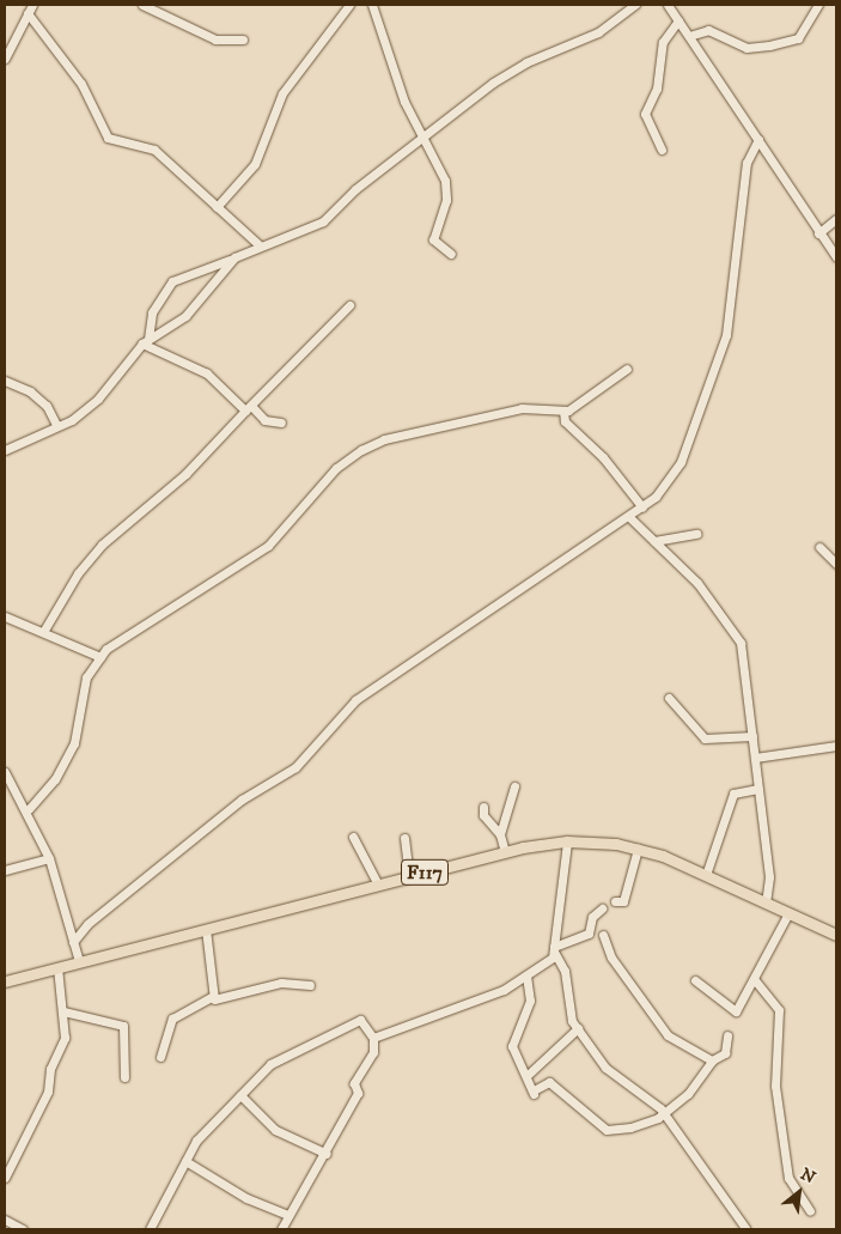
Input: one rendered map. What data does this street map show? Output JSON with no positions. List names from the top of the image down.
{
  "streets": {
    "main road": ["F117"]
  },
  "north": "top right"
}
